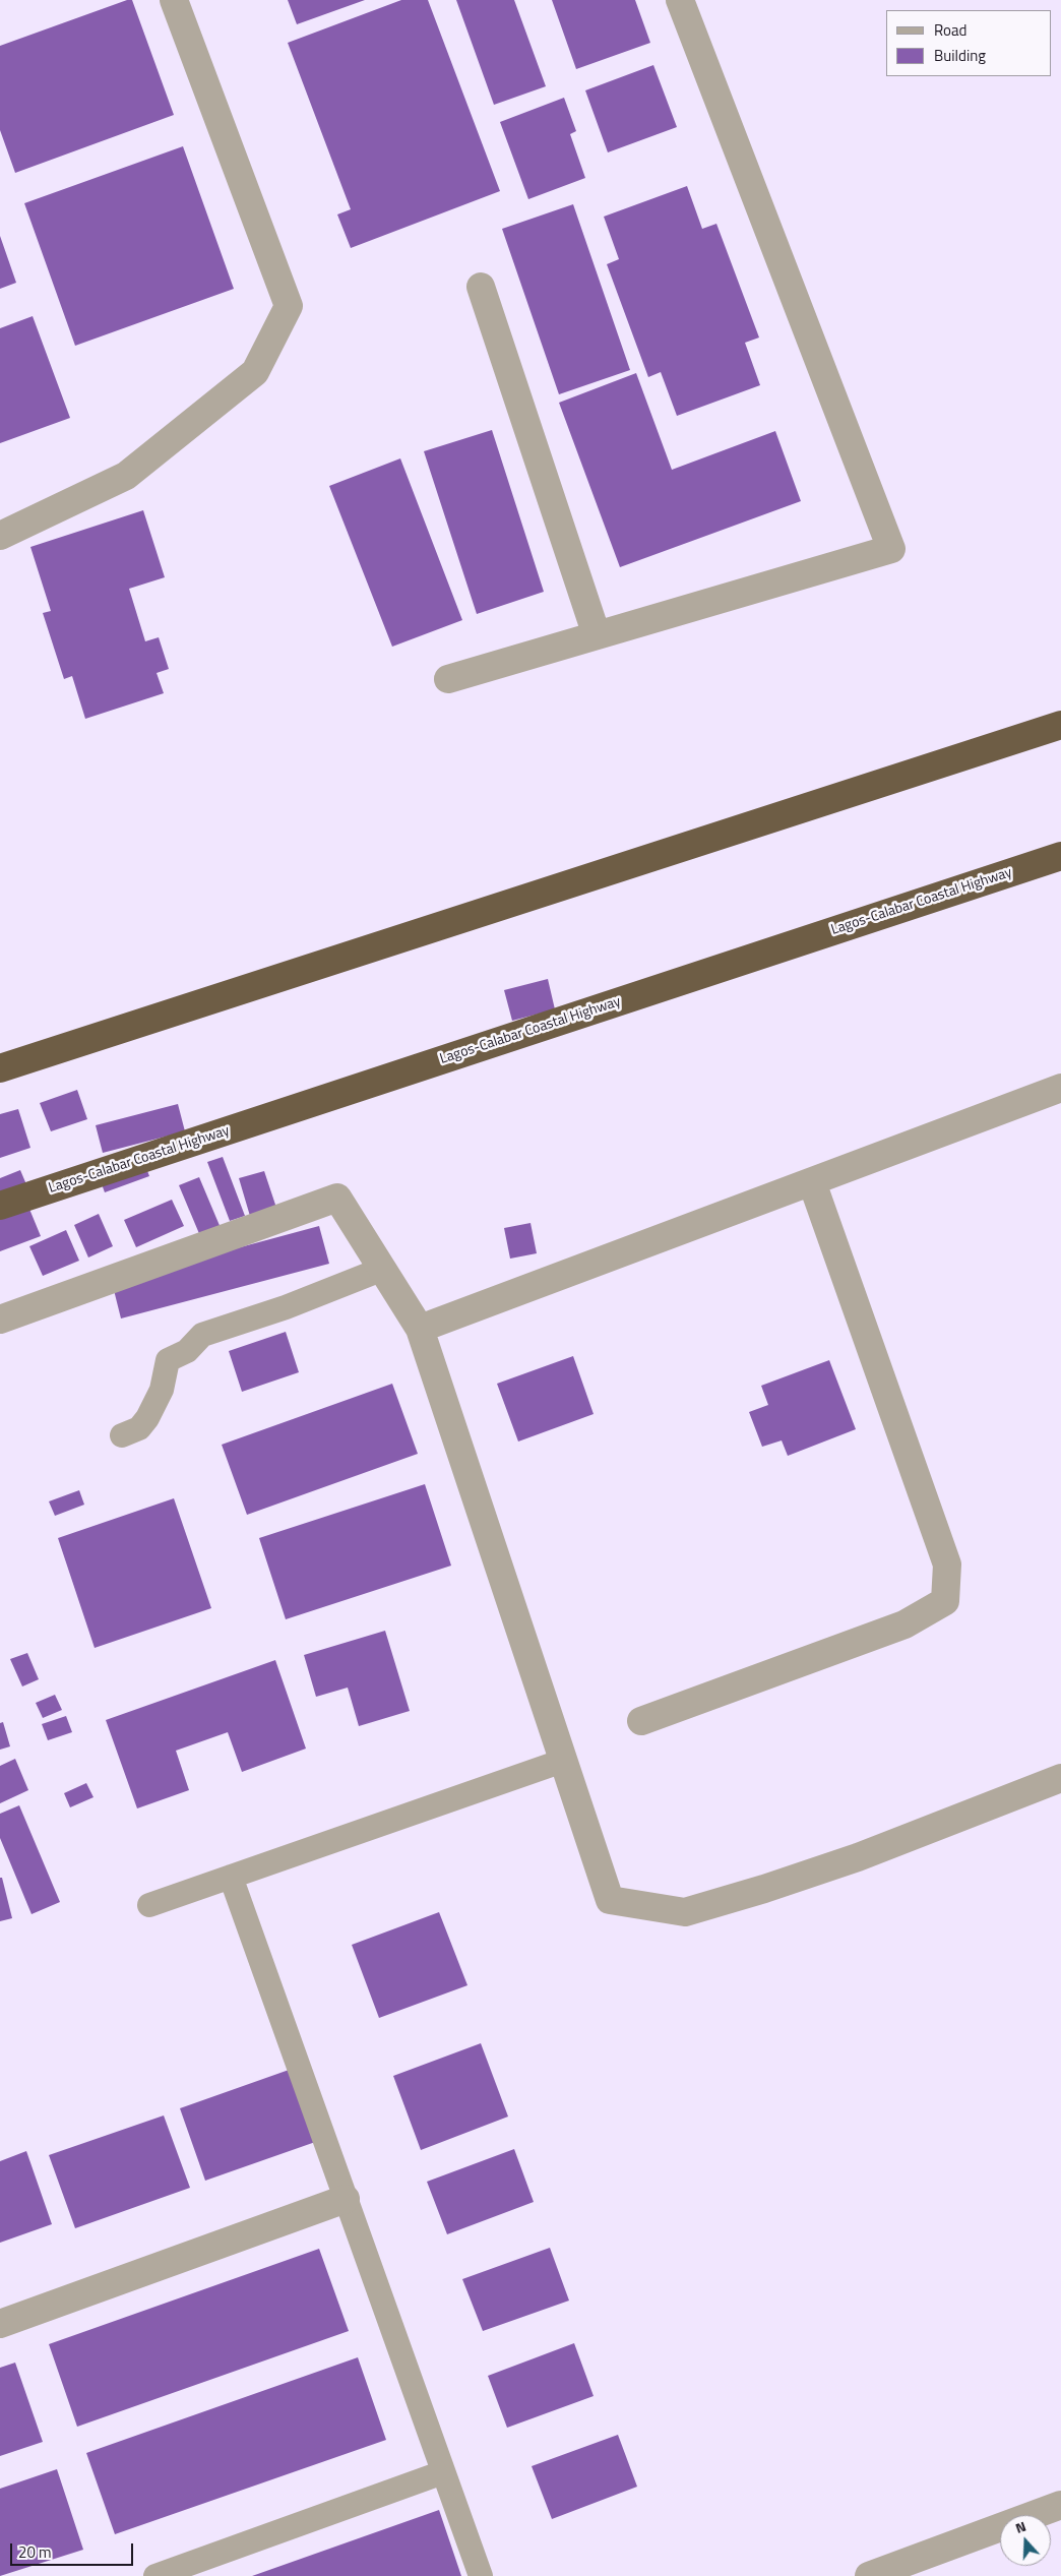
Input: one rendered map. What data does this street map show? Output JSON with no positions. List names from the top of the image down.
{
  "streets": {
    "highway": ["Lagos-Calabar Coastal Highway"]
  },
  "legend": ["Road", "Building"],
  "scale_bar": "20 m",
  "north": "top"
}
